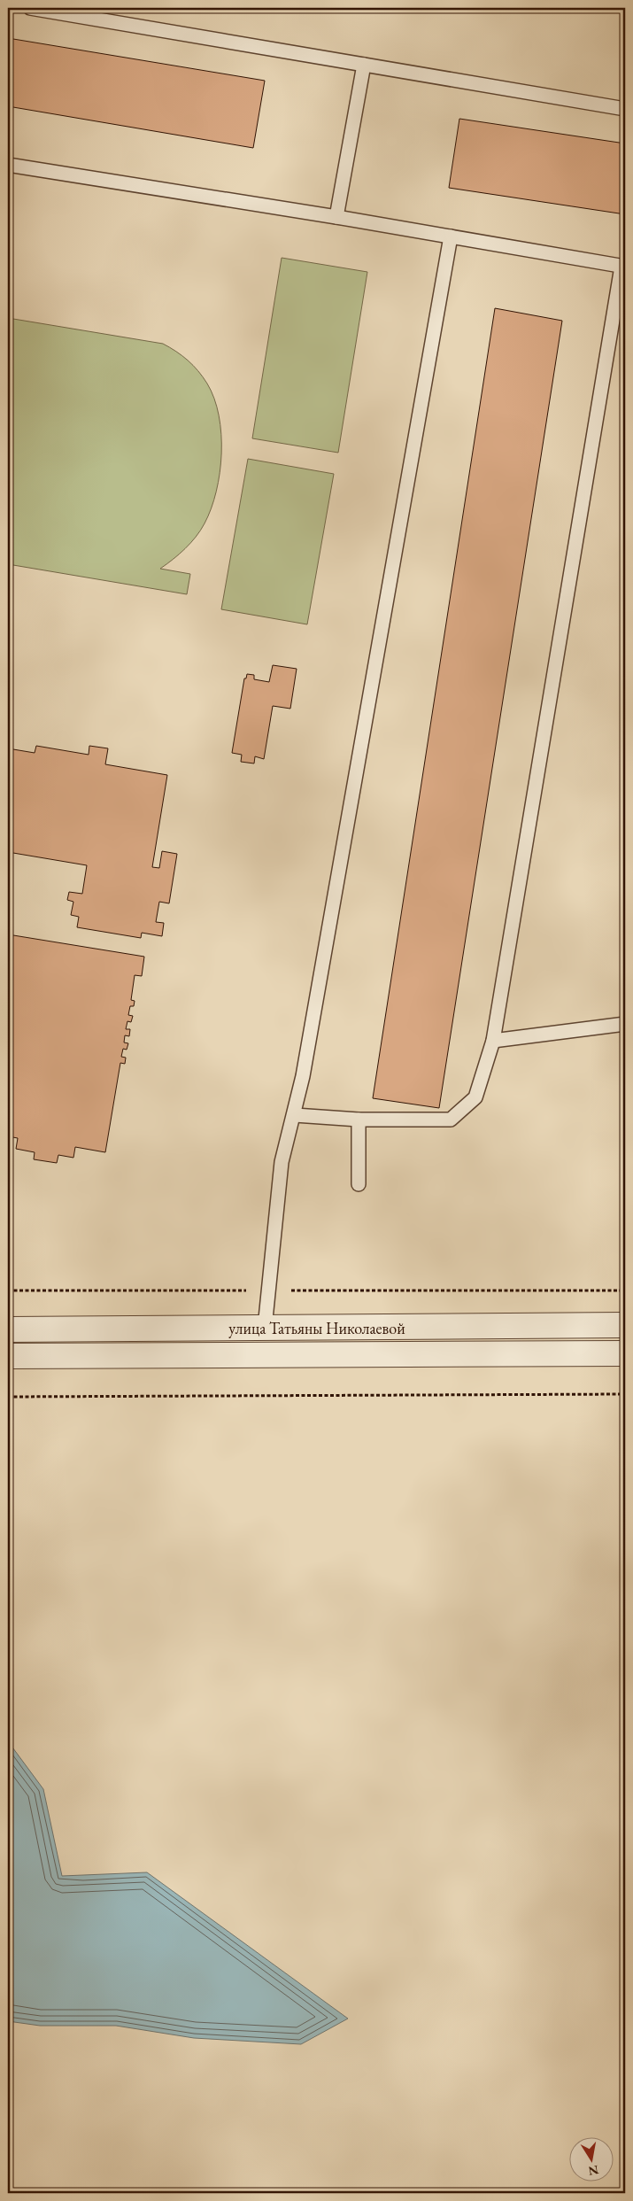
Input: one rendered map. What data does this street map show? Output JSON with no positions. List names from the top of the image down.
{
  "streets": {
    "street": ["улица Татьяны Николаевой"]
  },
  "north": "bottom"
}
